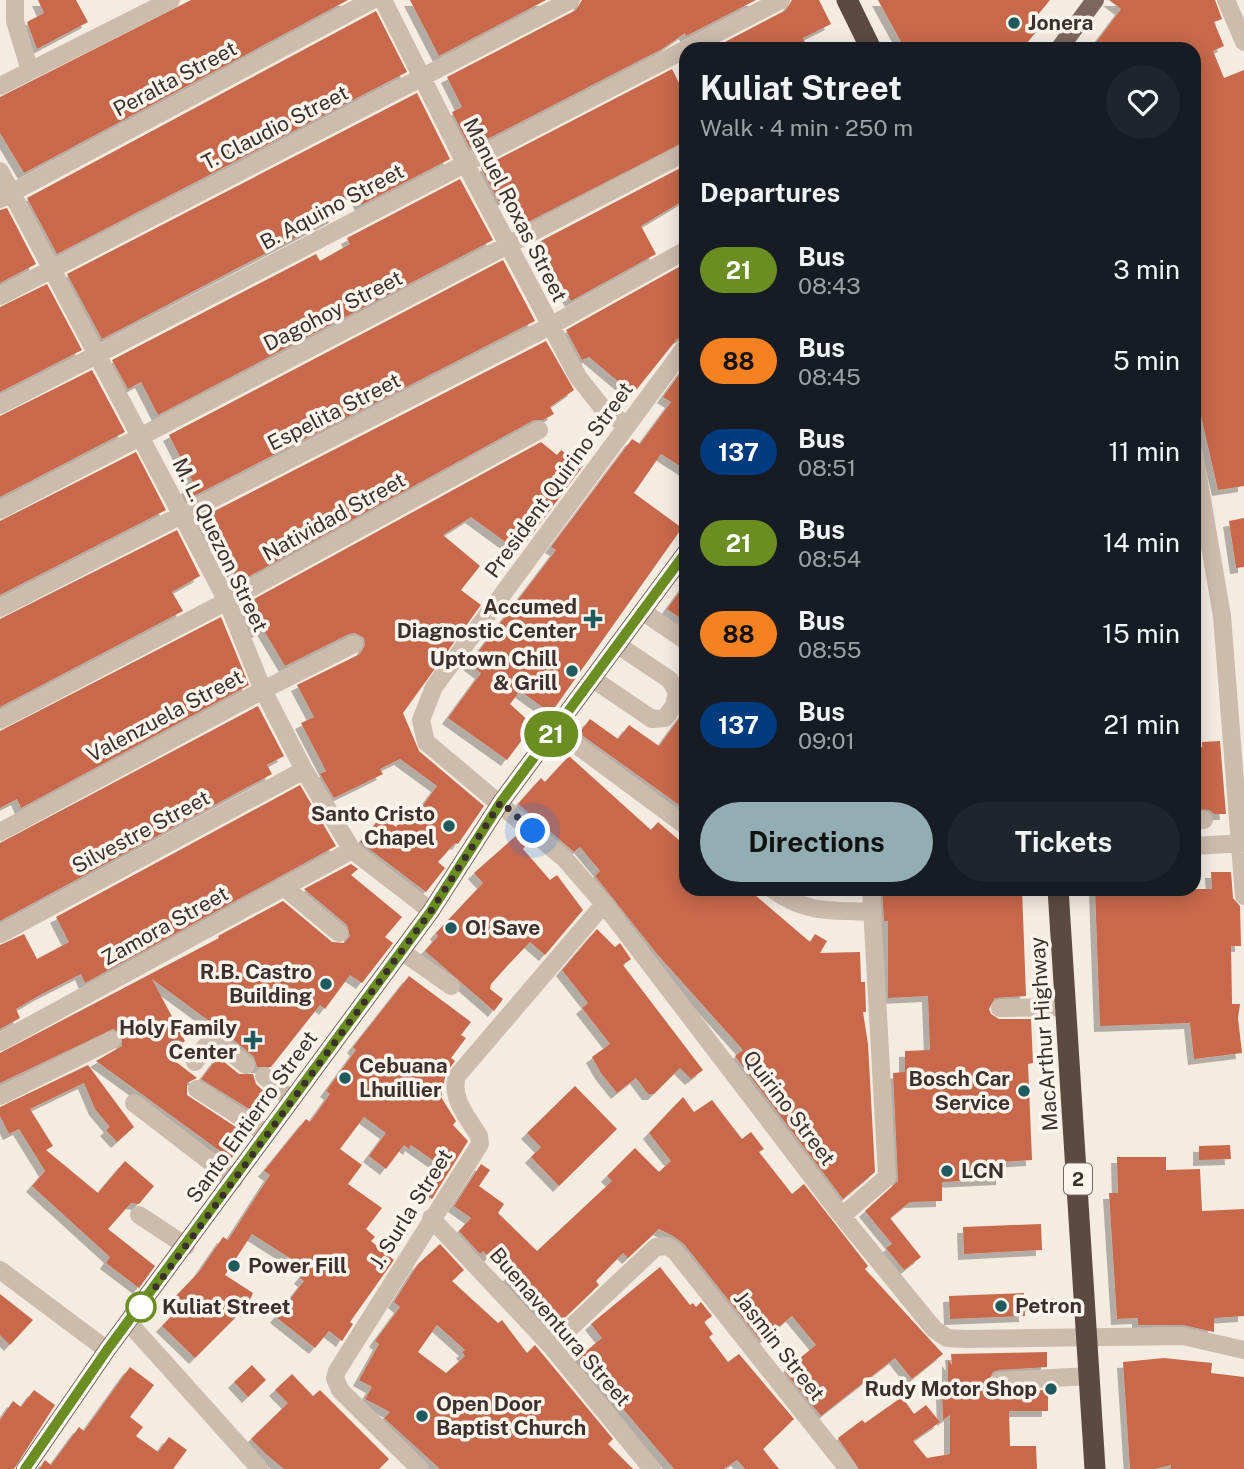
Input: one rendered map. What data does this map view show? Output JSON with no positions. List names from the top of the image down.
{
  "streets": {
    "highway": ["MacArthur Highway", "2"],
    "main road": ["Santo Entierro Street"],
    "street": [
      "Peralta Street",
      "T. Claudio Street",
      "B. Aquino Street",
      "Manuel Roxas Street",
      "Dagohoy Street",
      "Espelita Street",
      "President Quirino Street",
      "Natividad Street",
      "M. L. Quezon Street",
      "Valenzuela Street",
      "Silvestre Street",
      "Zamora Street",
      "Quirino Street",
      "J. Surla Street",
      "Buenaventura Street",
      "Jasmin Street"
    ]
  },
  "crossings": [
    ["Peralta Street", "M. L. Quezon Street"],
    ["T. Claudio Street", "Manuel Roxas Street"],
    ["T. Claudio Street", "M. L. Quezon Street"],
    ["B. Aquino Street", "Manuel Roxas Street"],
    ["B. Aquino Street", "M. L. Quezon Street"],
    ["Manuel Roxas Street", "Dagohoy Street"],
    ["Manuel Roxas Street", "Espelita Street"],
    ["Manuel Roxas Street", "President Quirino Street"],
    ["Dagohoy Street", "M. L. Quezon Street"],
    ["Espelita Street", "M. L. Quezon Street"],
    ["President Quirino Street", "Quirino Street"],
    ["President Quirino Street", "Santo Entierro Street"],
    ["Natividad Street", "M. L. Quezon Street"],
    ["M. L. Quezon Street", "Valenzuela Street"],
    ["M. L. Quezon Street", "Silvestre Street"],
    ["M. L. Quezon Street", "Zamora Street"],
    ["M. L. Quezon Street", "Santo Entierro Street"],
    ["MacArthur Highway", "Quirino Street"],
    ["Quirino Street", "Santo Entierro Street"],
    ["Quirino Street", "J. Surla Street"],
    ["J. Surla Street", "Buenaventura Street"],
    ["Buenaventura Street", "Jasmin Street"]
  ],
  "places": {
    "other": [
      "Jonera",
      "Uptown Chill & Grill",
      "Santo Cristo Chapel",
      "O! Save",
      "R.B. Castro Building",
      "Cebuana Lhuillier",
      "Bosch Car Service",
      "LCN",
      "Power Fill",
      "Petron",
      "Kuliat Street",
      "Rudy Motor Shop",
      "Open Door Baptist Church"
    ],
    "health": ["Accumed Diagnostic Center", "Holy Family Center"]
  },
  "lines": ["bus line 21"],
  "page": {
    "on_map": "21",
    "heading": [
      ["Kuliat Street", "Walk · 4 min · 250 m"],
      "Departures"
    ],
    "list": [
      {
        "mark": "21",
        "name": "Bus",
        "note": "08:43",
        "value": "3 min"
      },
      {
        "mark": "88",
        "name": "Bus",
        "note": "08:45",
        "value": "5 min"
      },
      {
        "mark": "137",
        "name": "Bus",
        "note": "08:51",
        "value": "11 min"
      },
      {
        "mark": "21",
        "name": "Bus",
        "note": "08:54",
        "value": "14 min"
      },
      {
        "mark": "88",
        "name": "Bus",
        "note": "08:55",
        "value": "15 min"
      },
      {
        "mark": "137",
        "name": "Bus",
        "note": "09:01",
        "value": "21 min"
      }
    ],
    "buttons": ["Directions", "Tickets"]
  }
}
